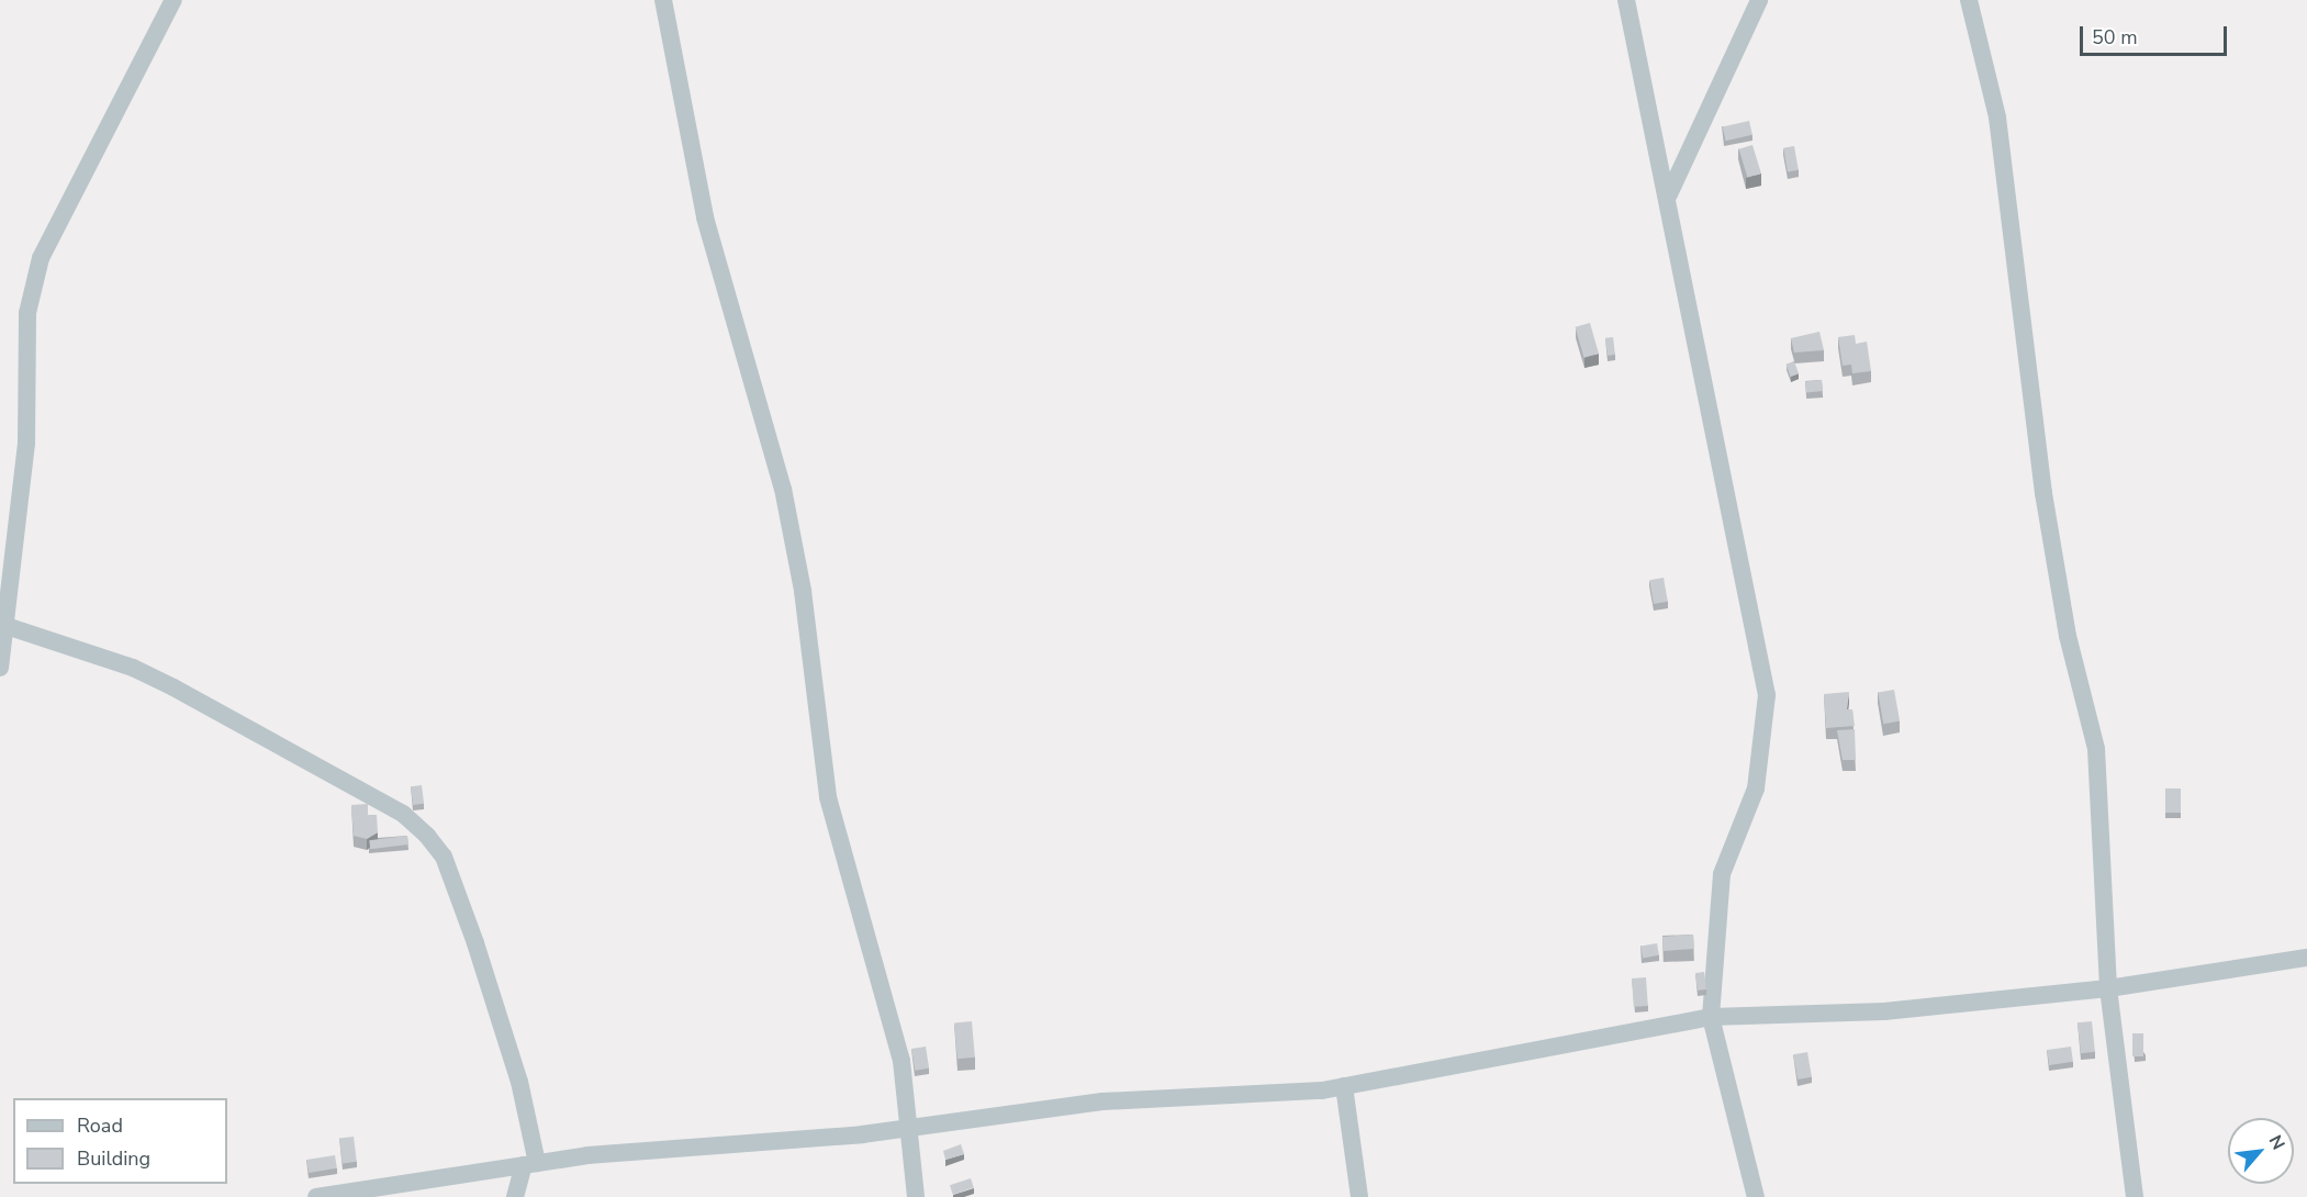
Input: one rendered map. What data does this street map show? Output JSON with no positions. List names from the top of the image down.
{
  "legend": ["Road", "Building"],
  "scale_bar": "50 m",
  "north": "top right"
}
